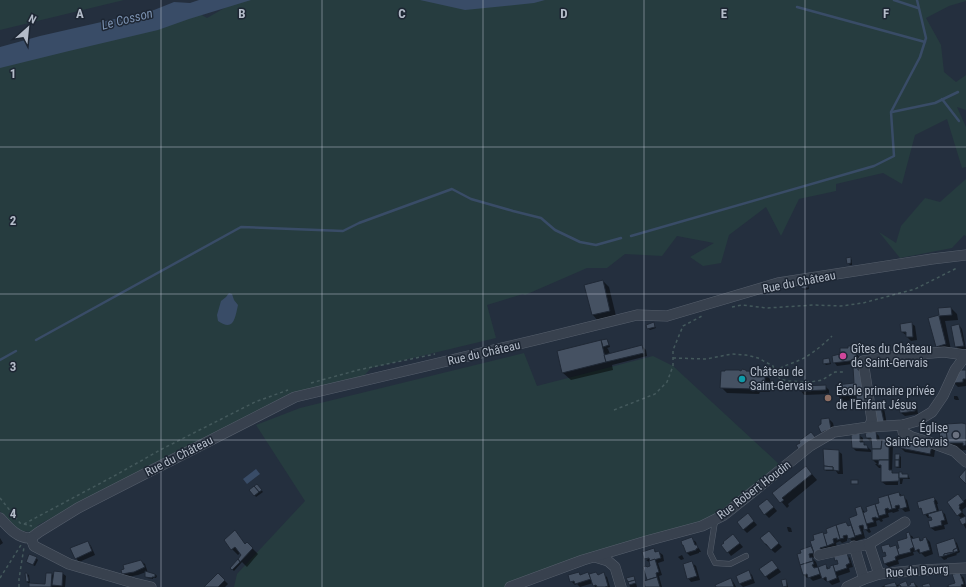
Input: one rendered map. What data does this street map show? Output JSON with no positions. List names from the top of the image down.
{
  "streets": {
    "street": ["Rue du Château", "Rue Robert Houdin", "Rue du Bourg"]
  },
  "water": ["Le Cosson"],
  "places": [
    "Gîtes du Château de Saint-Gervais",
    "Château de Saint-Gervais",
    "École primaire privée de l'Enfant Jésus",
    "Église Saint-Gervais"
  ],
  "north": "top right",
  "grid": {
    "columns": [
      "A",
      "B",
      "C",
      "D",
      "E",
      "F"
    ],
    "rows": [
      "1",
      "2",
      "3",
      "4"
    ]
  }
}
